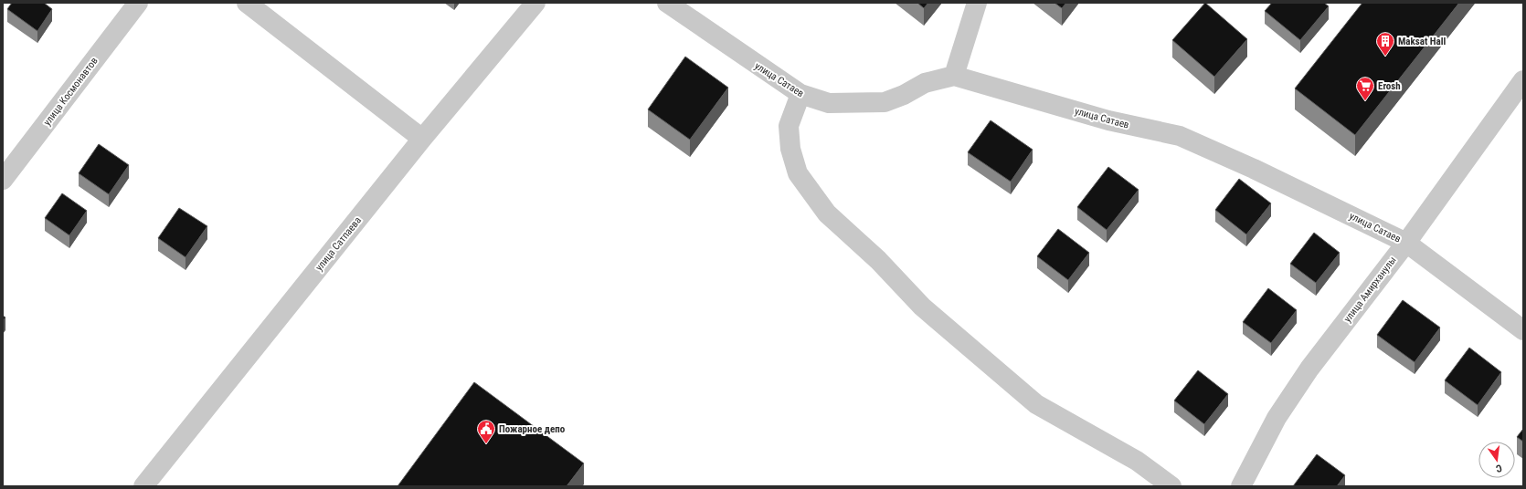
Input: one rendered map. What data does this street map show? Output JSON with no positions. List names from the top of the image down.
{
  "streets": {
    "street": [
      "улица Сатаев",
      "улица Космонавтов",
      "улица Сатпаева",
      "улица Амирханулы"
    ]
  },
  "crossings": [
    ["улица Сатаев", "улица Амирханулы"]
  ],
  "places": {
    "building": ["Maksat Hall"],
    "supermarket": ["Erosh"],
    "public building": ["Пожарное депо"]
  },
  "north": "bottom"
}
